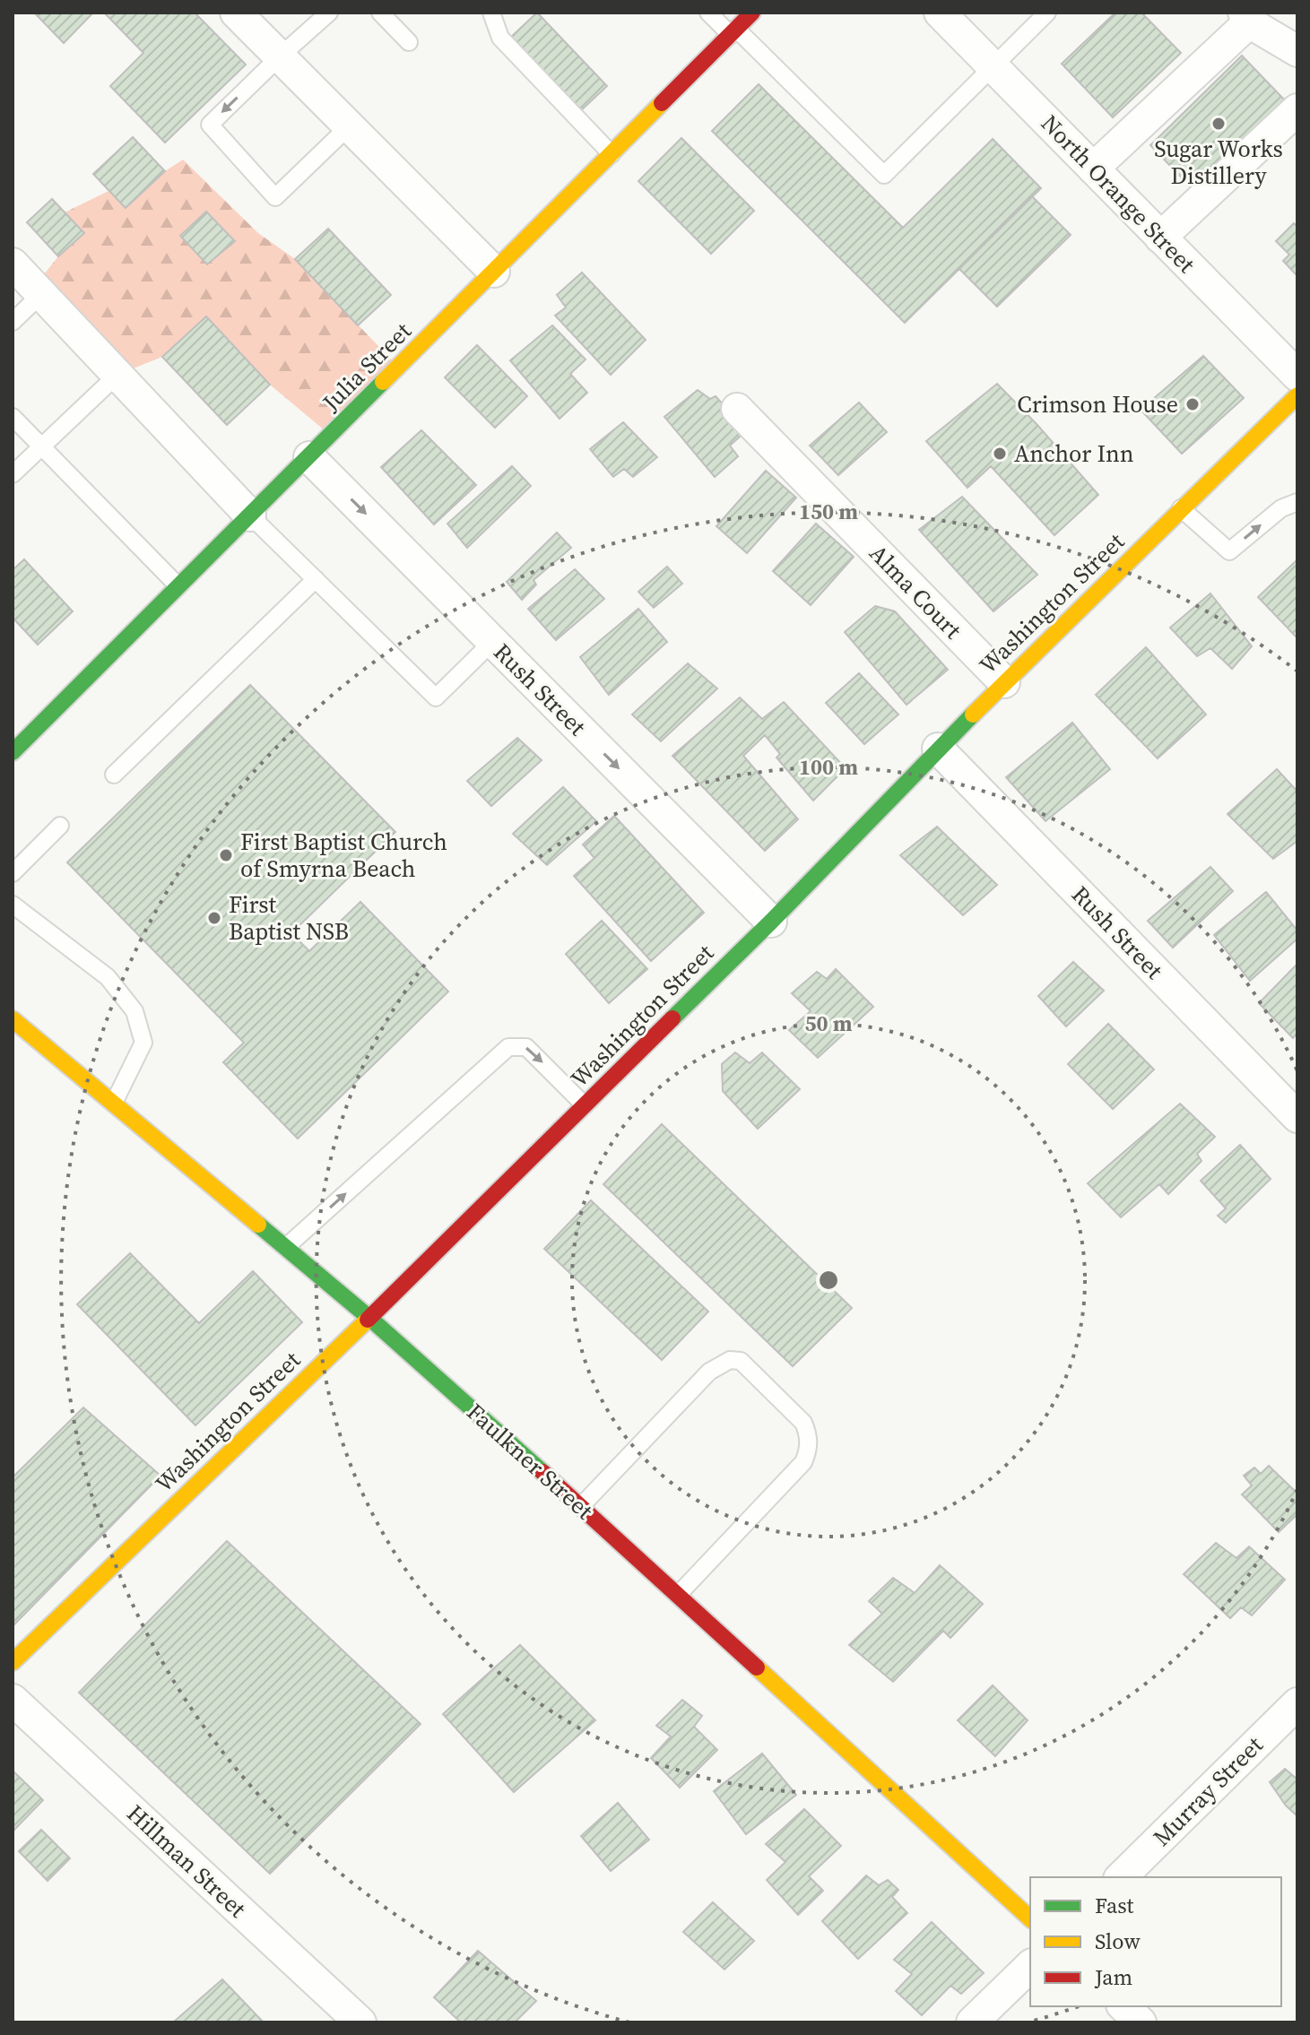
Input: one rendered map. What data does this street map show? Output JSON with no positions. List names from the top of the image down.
{
  "streets": {
    "street": [
      "North Orange Street",
      "Julia Street",
      "Alma Court",
      "Washington Street",
      "Rush Street",
      "Faulkner Street",
      "Murray Street",
      "Hillman Street"
    ]
  },
  "crossings": [
    ["Julia Street", "Rush Street"],
    ["Alma Court", "Washington Street"],
    ["Washington Street", "Rush Street"],
    ["Washington Street", "Faulkner Street"]
  ],
  "one_way": ["Rush Street"],
  "places": [
    "Sugar Works Distillery",
    "Crimson House",
    "Anchor Inn",
    "First Baptist Church of Smyrna Beach",
    "First Baptist NSB"
  ],
  "legend": ["Fast", "Slow", "Jam"],
  "rings": ["150 m", "100 m", "50 m"]
}
